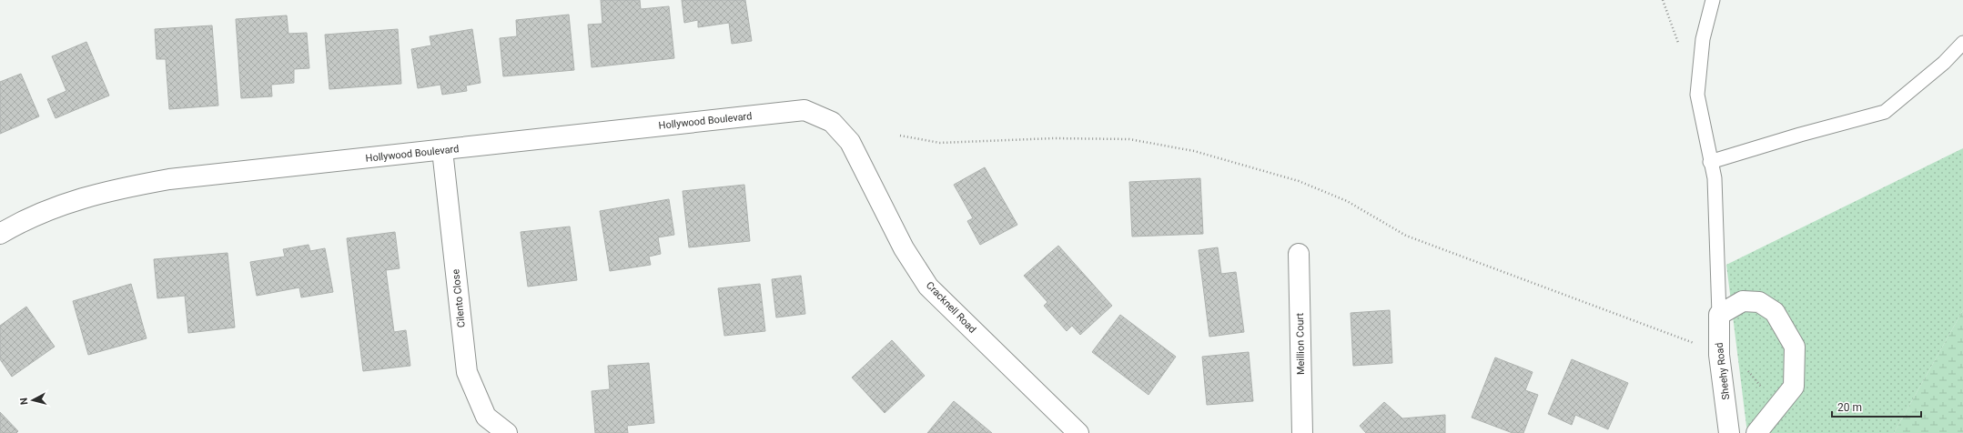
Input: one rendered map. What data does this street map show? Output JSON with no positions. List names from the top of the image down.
{
  "streets": {
    "street": [
      "Hollywood Boulevard",
      "Cilento Close",
      "Cracknell Road",
      "Meillion Court",
      "Sheehy Road"
    ]
  },
  "crossings": [
    ["Hollywood Boulevard", "Cilento Close"],
    ["Hollywood Boulevard", "Cracknell Road"]
  ],
  "scale_bar": "20 m",
  "north": "left"
}
